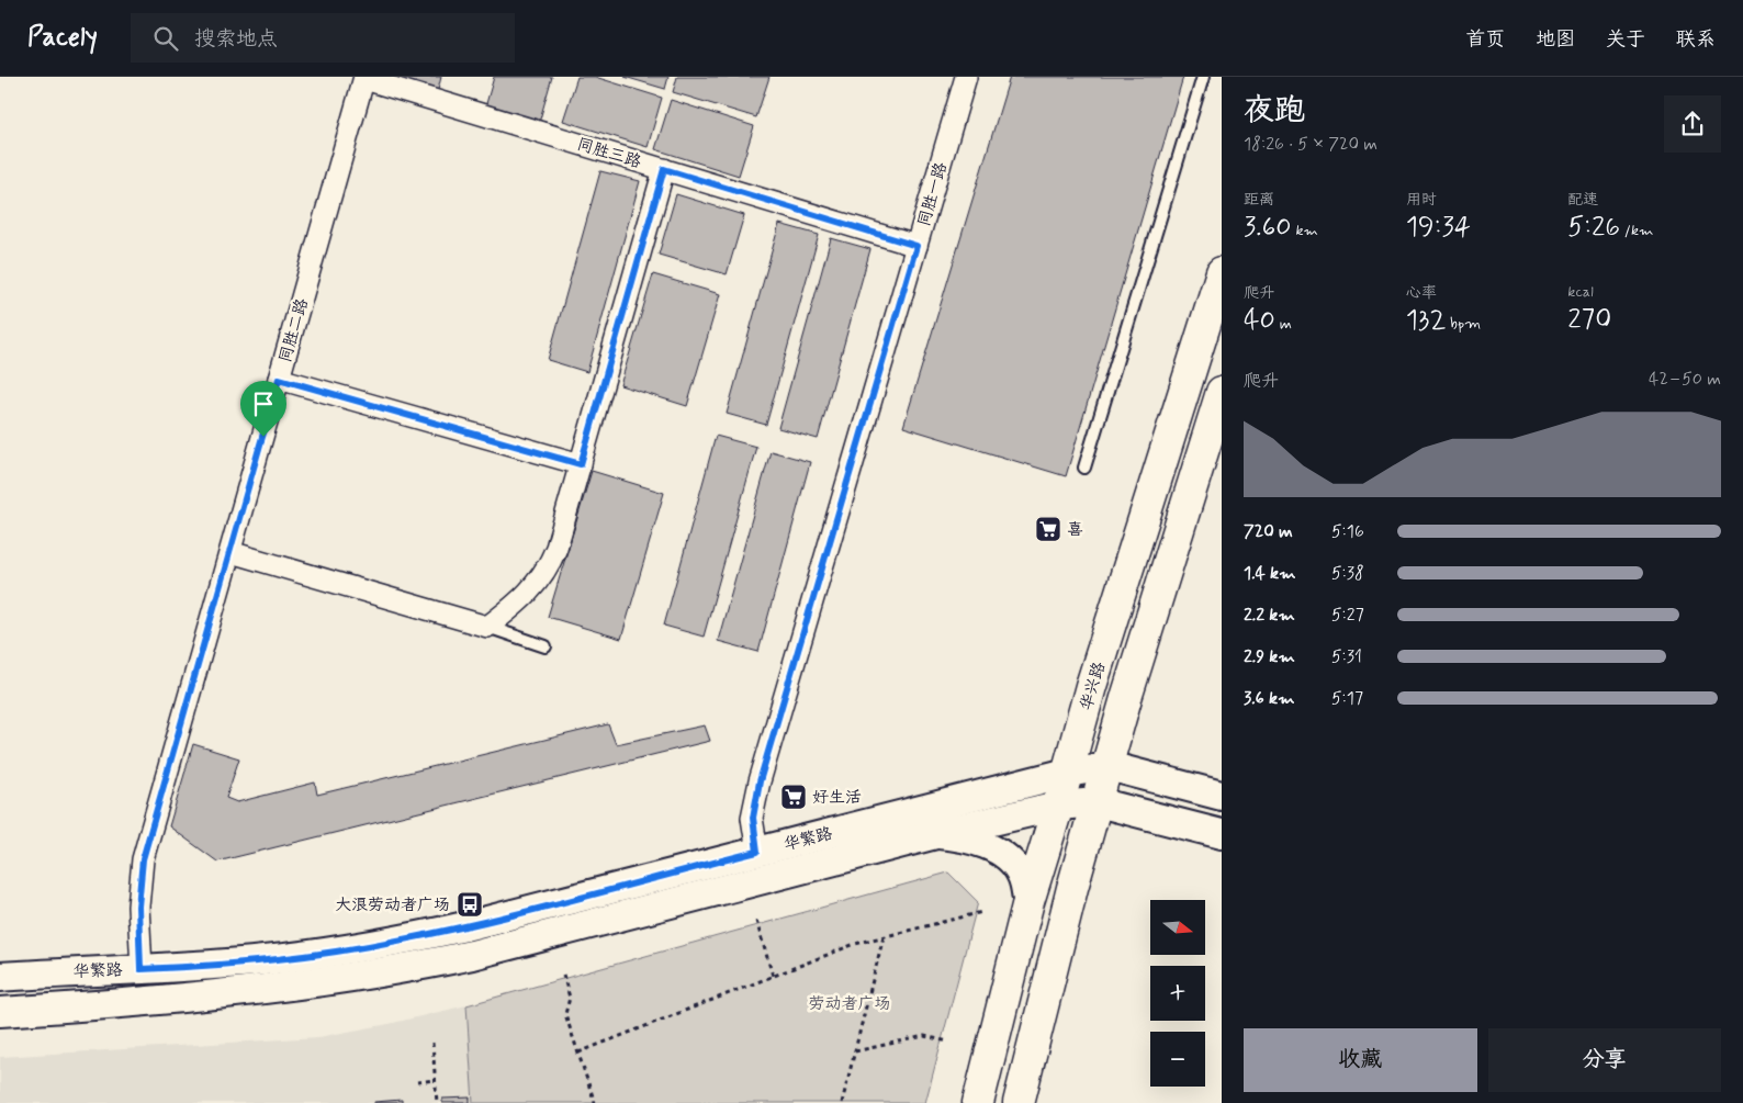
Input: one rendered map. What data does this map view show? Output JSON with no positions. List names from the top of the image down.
{
  "streets": {
    "main road": ["华兴路", "华繁路"],
    "street": ["同胜三路", "同胜一路", "同胜二路"]
  },
  "crossings": [
    ["同胜三路", "同胜一路"],
    ["同胜三路", "同胜二路"],
    ["同胜一路", "华繁路"],
    ["同胜二路", "华繁路"],
    ["华兴路", "华繁路"]
  ],
  "parks": ["劳动者广场"],
  "places": {
    "supermarket": ["喜", "好生活"],
    "bus stop": ["大浪劳动者广场"]
  },
  "north": "right",
  "page": {
    "header": "Pacely",
    "search": "搜索地点",
    "nav": [
      "首页",
      "地图",
      "关于",
      "联系"
    ],
    "heading": ["夜跑", "18:26 · 5 × 720 m"],
    "stats": [
      ["距离", "3.60 km"],
      ["用时", "19:34"],
      ["配速", "5:26 /km"],
      ["爬升", "40 m"],
      ["心率", "132 bpm"],
      ["kcal", "270"]
    ],
    "chart": ["爬升", "42–50 m"],
    "list": [
      {
        "name": "720 m",
        "note": "5:16"
      },
      {
        "name": "1.4 km",
        "note": "5:38"
      },
      {
        "name": "2.2 km",
        "note": "5:27"
      },
      {
        "name": "2.9 km",
        "note": "5:31"
      },
      {
        "name": "3.6 km",
        "note": "5:17"
      }
    ],
    "map_buttons": ["+", "−"],
    "buttons": ["收藏", "分享"]
  }
}
